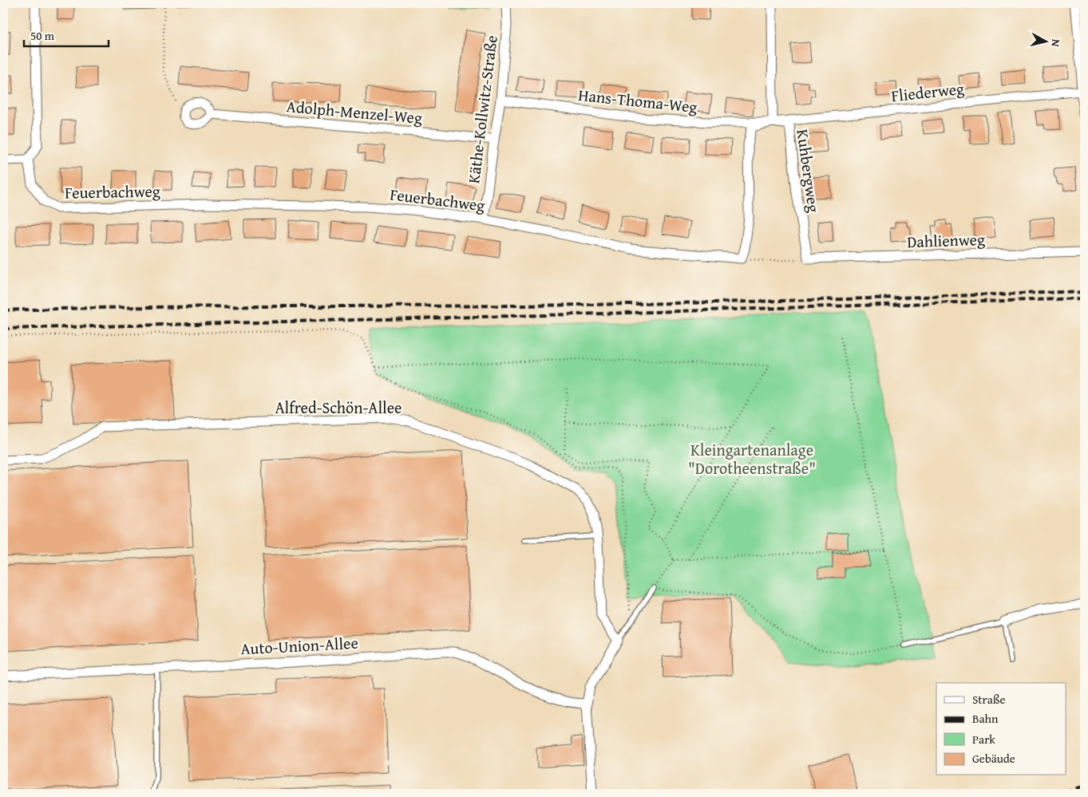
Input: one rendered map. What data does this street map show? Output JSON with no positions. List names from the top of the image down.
{
  "streets": {
    "street": [
      "Fliederweg",
      "Hans-Thoma-Weg",
      "Käthe-Kollwitz-Straße",
      "Adolph-Menzel-Weg",
      "Kuhbergweg",
      "Feuerbachweg",
      "Dahlienweg",
      "Alfred-Schön-Allee",
      "Auto-Union-Allee"
    ]
  },
  "crossings": [
    ["Fliederweg", "Hans-Thoma-Weg"],
    ["Fliederweg", "Kuhbergweg"],
    ["Hans-Thoma-Weg", "Käthe-Kollwitz-Straße"],
    ["Hans-Thoma-Weg", "Kuhbergweg"],
    ["Käthe-Kollwitz-Straße", "Adolph-Menzel-Weg"],
    ["Käthe-Kollwitz-Straße", "Feuerbachweg"],
    ["Kuhbergweg", "Dahlienweg"]
  ],
  "parks": ["Kleingartenanlage \"Dorotheenstraße\""],
  "legend": [
    "Straße",
    "Bahn",
    "Park",
    "Gebäude"
  ],
  "scale_bar": "50 m",
  "north": "right"
}
